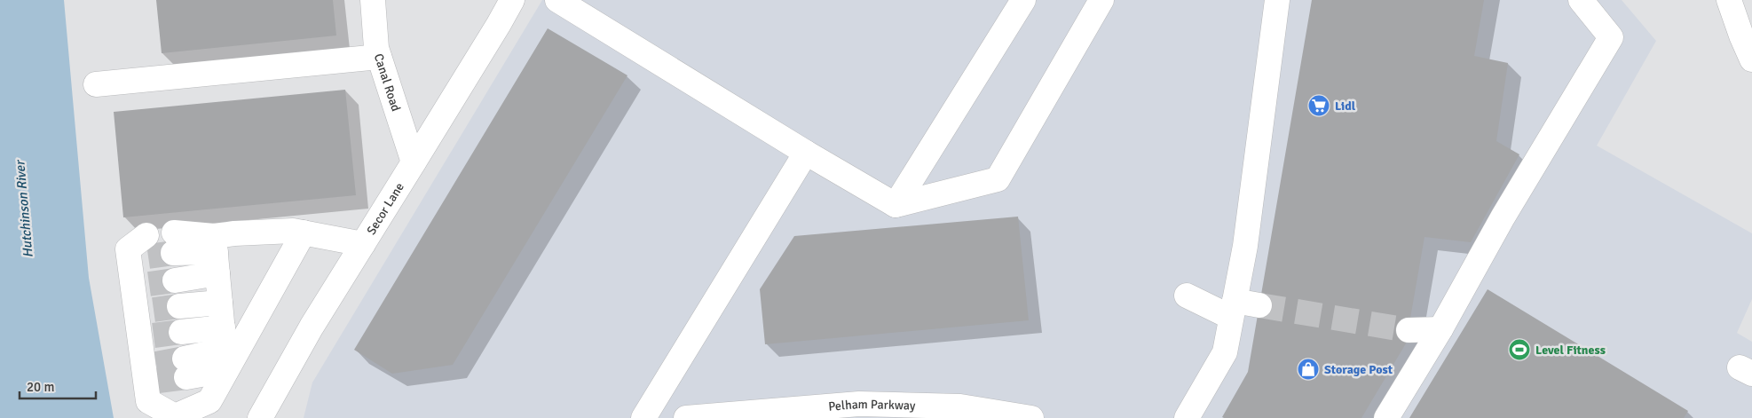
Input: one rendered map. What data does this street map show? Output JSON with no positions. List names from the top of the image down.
{
  "streets": {
    "main road": ["Canal Road", "Secor Lane", "Pelham Parkway"]
  },
  "crossings": [
    ["Canal Road", "Secor Lane"]
  ],
  "water": ["Hutchinson River"],
  "places": {
    "supermarket": ["Lidl"],
    "sports": ["Level Fitness"],
    "shop": ["Storage Post"]
  },
  "scale_bar": "20 m"
}
